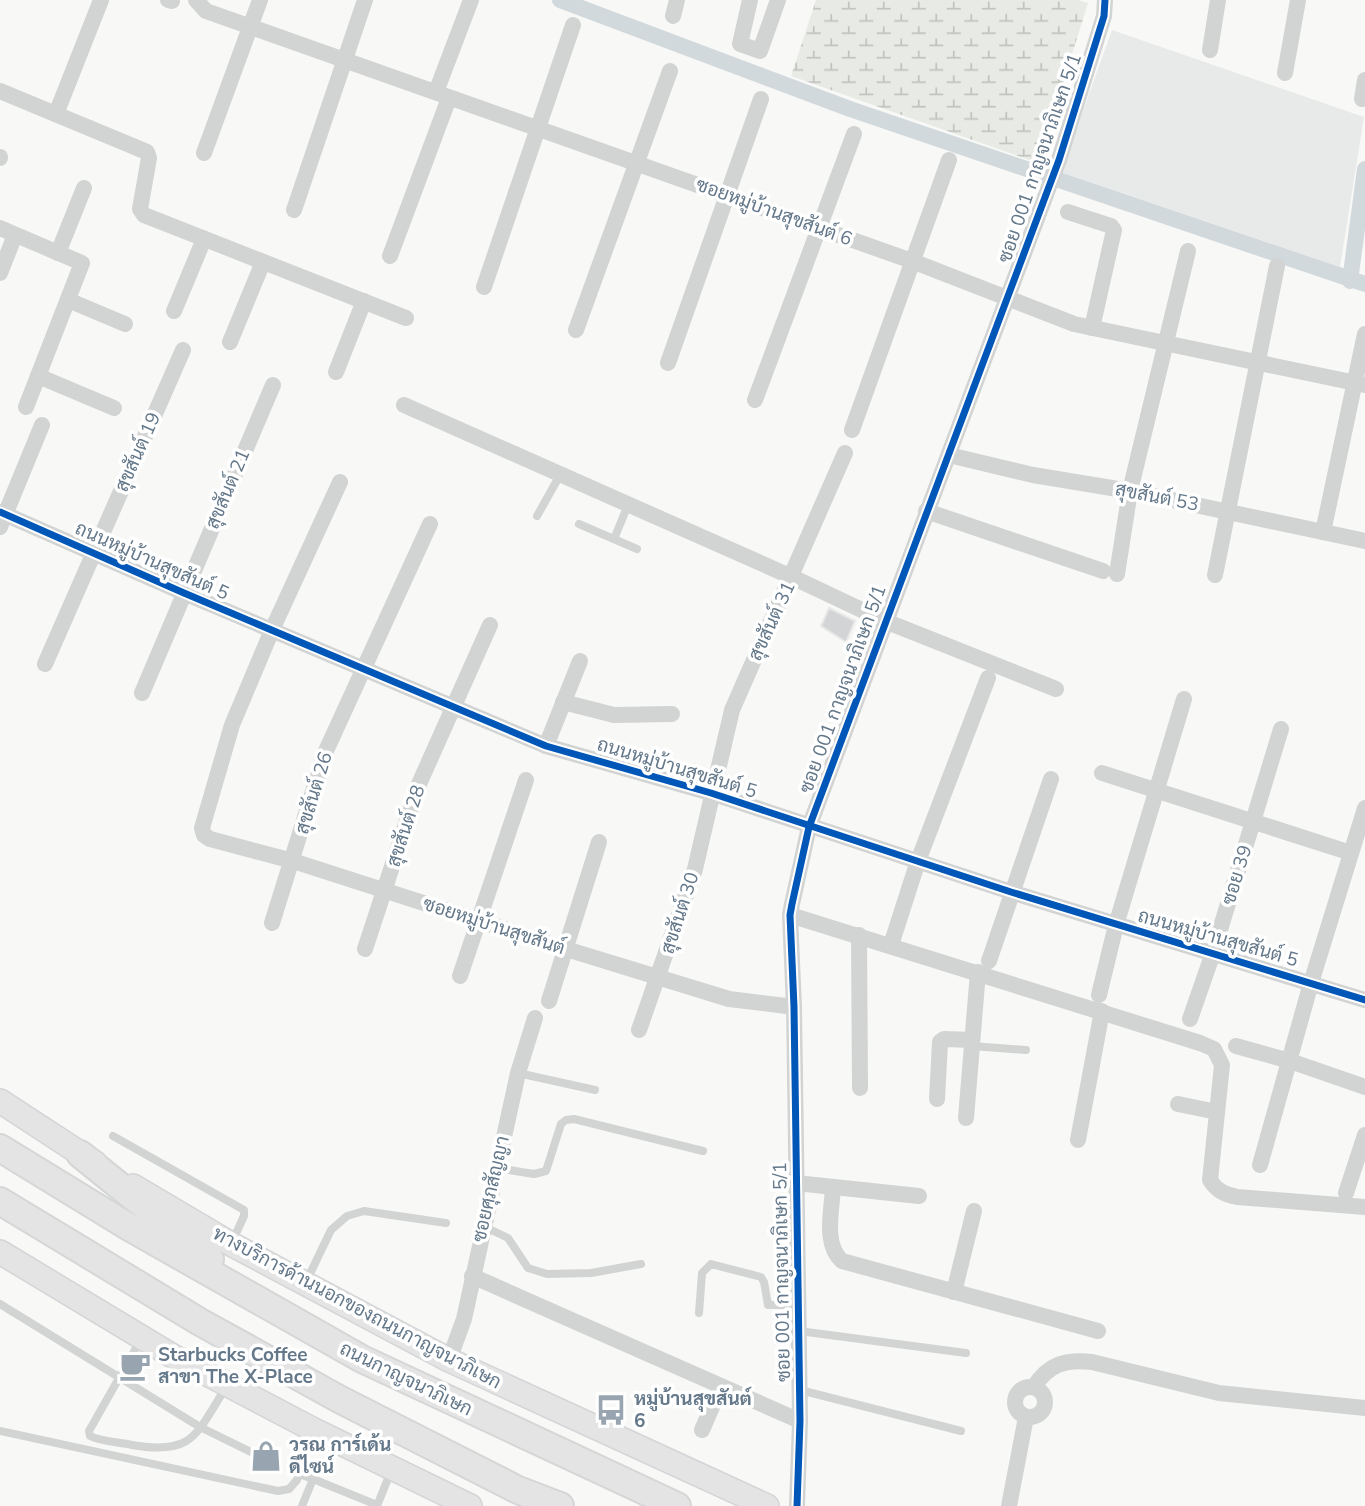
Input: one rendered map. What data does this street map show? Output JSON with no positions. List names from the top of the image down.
{
  "streets": {
    "highway": ["ถนนกาญจนาภิเษก"],
    "main road": ["ทางบริการด้านนอกของถนนกาญจนาภิเษก"],
    "street": [
      "ซอย 001 กาญจนาภิเษก 5/1",
      "ซอยหมู่บ้านสุขสันต์ 6",
      "สุขสันต์ 19",
      "สุขสันต์ 21",
      "สุขสันต์ 53",
      "ถนนหมู่บ้านสุขสันต์ 5",
      "สุขสันต์ 31",
      "สุขสันต์ 26",
      "สุขสันต์ 28",
      "ซอย 39",
      "สุขสันต์ 30",
      "ซอยหมู่บ้านสุขสันต์",
      "ซอยศุภสัญญา"
    ]
  },
  "crossings": [
    ["ซอย 001 กาญจนาภิเษก 5/1", "ซอยหมู่บ้านสุขสันต์ 6"],
    ["ซอย 001 กาญจนาภิเษก 5/1", "สุขสันต์ 53"],
    ["ซอย 001 กาญจนาภิเษก 5/1", "ถนนหมู่บ้านสุขสันต์ 5"],
    ["ซอย 001 กาญจนาภิเษก 5/1", "ซอยหมู่บ้านสุขสันต์"],
    ["สุขสันต์ 19", "ถนนหมู่บ้านสุขสันต์ 5"],
    ["สุขสันต์ 21", "ถนนหมู่บ้านสุขสันต์ 5"],
    ["ถนนหมู่บ้านสุขสันต์ 5", "สุขสันต์ 31"],
    ["ถนนหมู่บ้านสุขสันต์ 5", "สุขสันต์ 26"],
    ["ถนนหมู่บ้านสุขสันต์ 5", "สุขสันต์ 28"],
    ["ถนนหมู่บ้านสุขสันต์ 5", "ซอย 39"],
    ["ถนนหมู่บ้านสุขสันต์ 5", "สุขสันต์ 30"],
    ["ถนนหมู่บ้านสุขสันต์ 5", "ซอยหมู่บ้านสุขสันต์"],
    ["สุขสันต์ 31", "สุขสันต์ 30"],
    ["สุขสันต์ 26", "ซอยหมู่บ้านสุขสันต์"],
    ["สุขสันต์ 28", "ซอยหมู่บ้านสุขสันต์"],
    ["สุขสันต์ 30", "ซอยหมู่บ้านสุขสันต์"],
    ["ซอยศุภสัญญา", "ทางบริการด้านนอกของถนนกาญจนาภิเษก"]
  ],
  "places": {
    "cafe": ["Starbucks Coffee สาขา The X-Place"],
    "bus stop": ["หมู่บ้านสุขสันต์ 6"],
    "shop": ["วรุณ การ์เด้น ดีไซน์"]
  }
}
